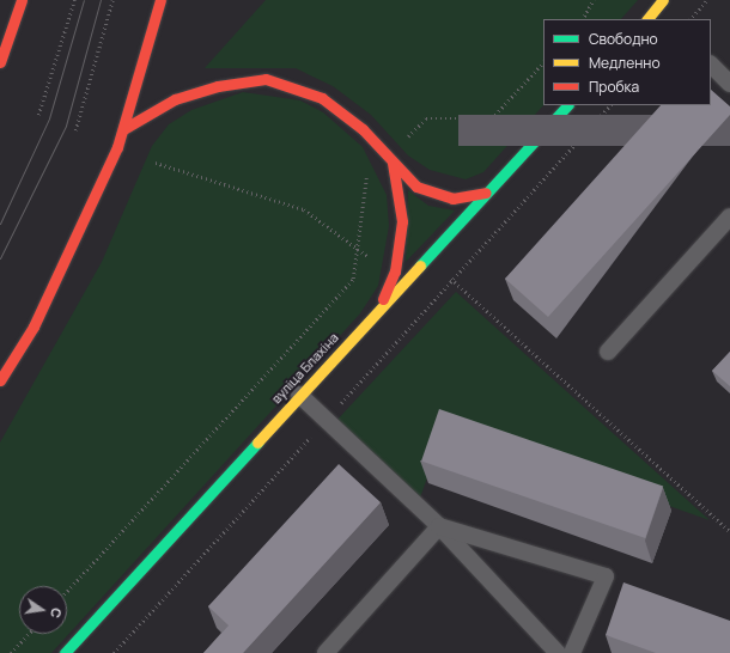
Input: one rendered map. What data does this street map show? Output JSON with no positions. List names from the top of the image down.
{
  "streets": {
    "main road": ["вуліца Блахіна"]
  },
  "legend": ["Свободно", "Медленно", "Пробка"],
  "north": "right"
}
